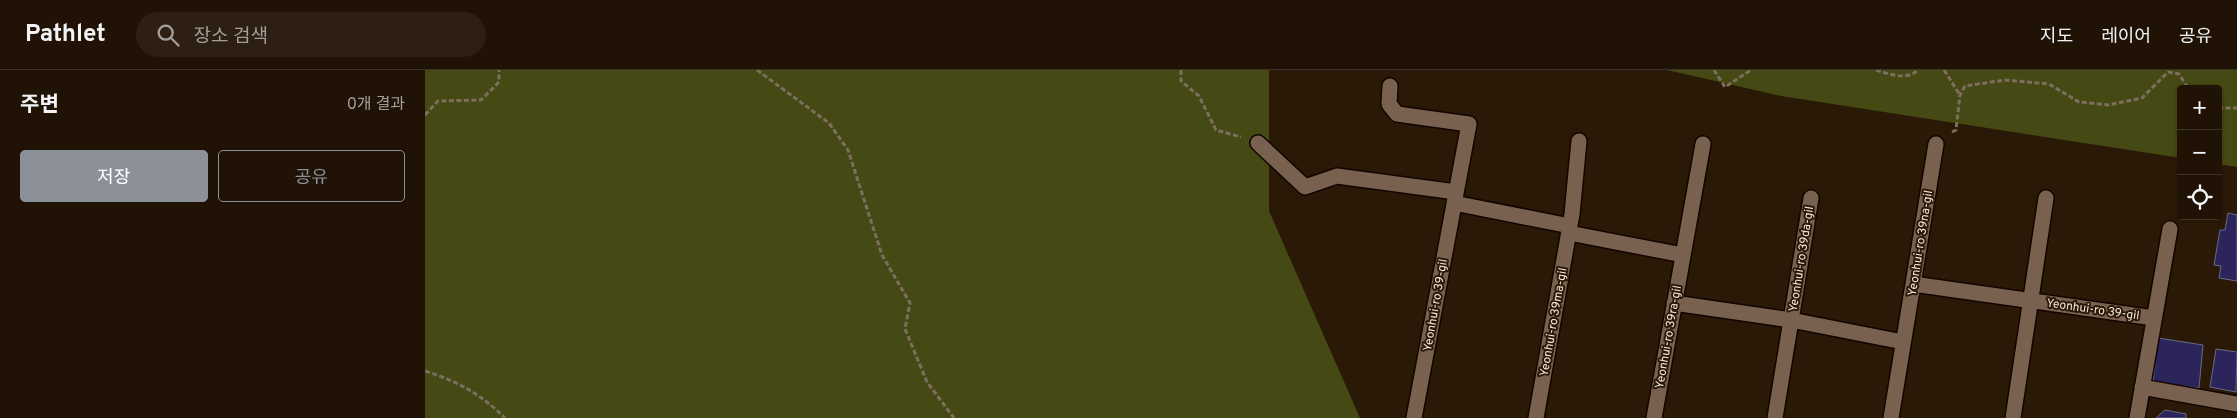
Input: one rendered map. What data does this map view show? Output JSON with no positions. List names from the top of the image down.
{
  "streets": {
    "street": [
      "Yeonhui-ro 39na-gil",
      "Yeonhui-ro 39da-gil",
      "Yeonhui-ro 39-gil",
      "Yeonhui-ro 39ma-gil",
      "Yeonhui-ro 39ra-gil"
    ]
  },
  "crossings": [
    ["Yeonhui-ro 39na-gil", "Yeonhui-ro 39-gil"],
    ["Yeonhui-ro 39da-gil", "Yeonhui-ro 39ra-gil"]
  ],
  "page": {
    "header": "Pathlet",
    "search": "장소 검색",
    "nav": ["지도", "레이어", "공유"],
    "heading": ["주변", "0개 결과"],
    "map_buttons": ["+", "−"],
    "buttons": ["저장", "공유"]
  }
}
